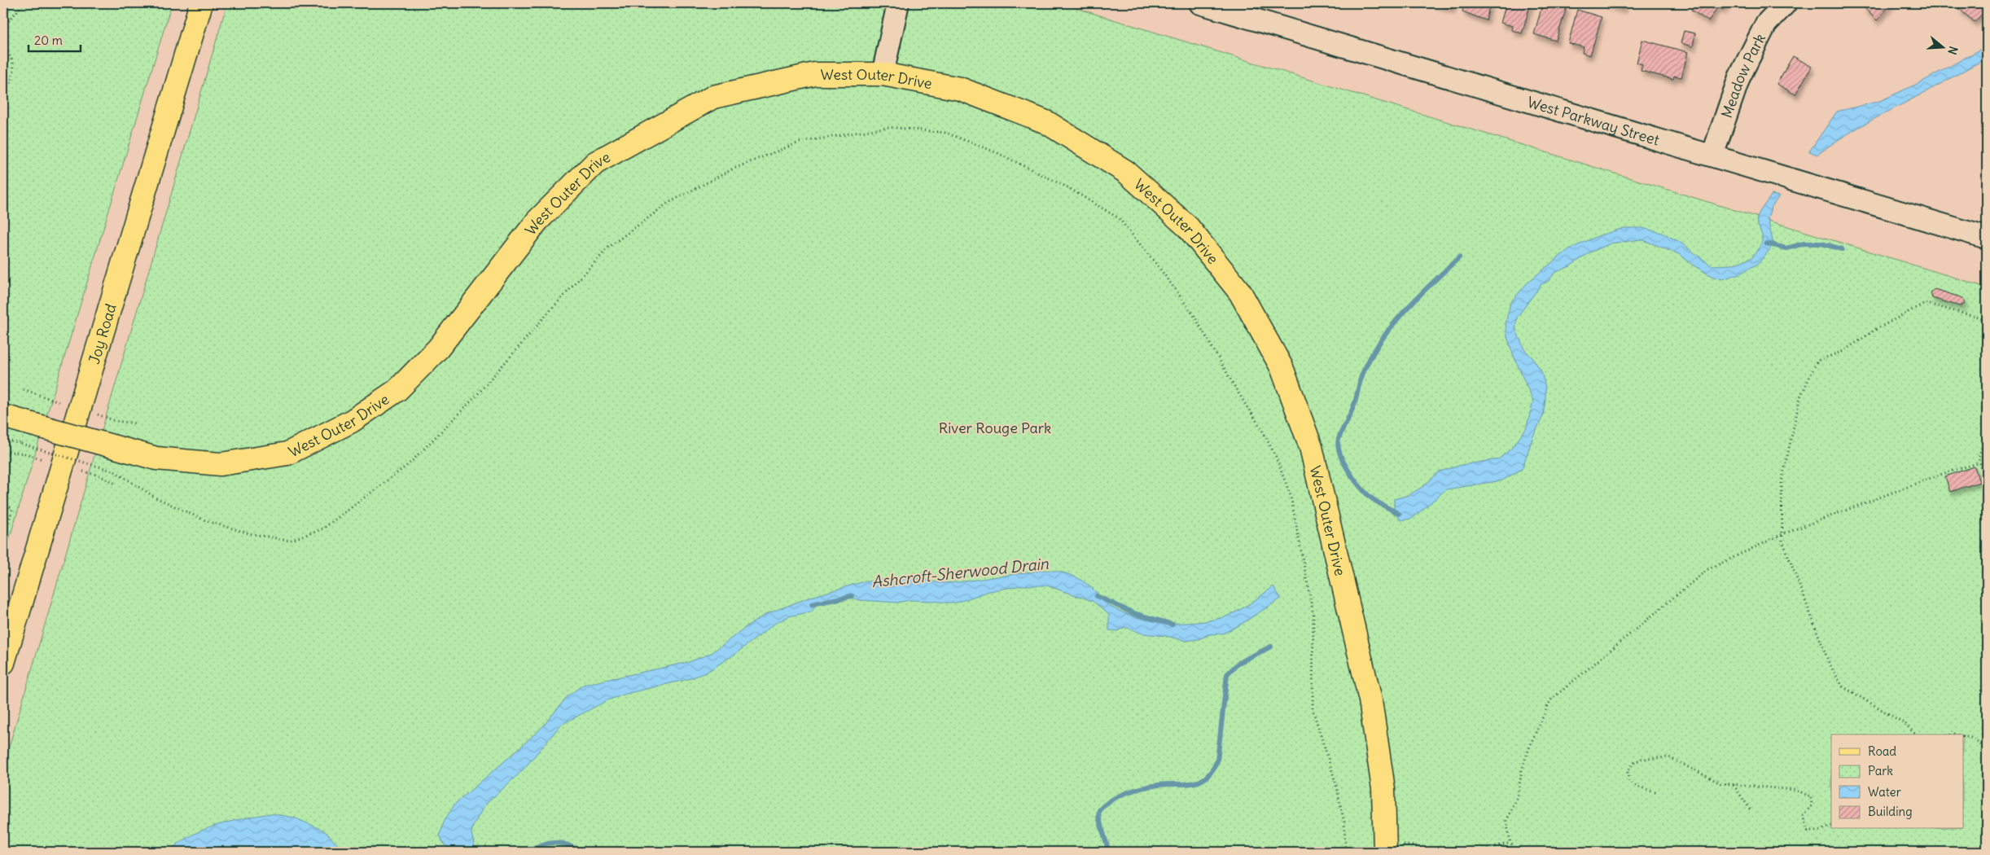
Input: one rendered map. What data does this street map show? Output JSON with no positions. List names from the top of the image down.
{
  "streets": {
    "main road": ["West Outer Drive", "Joy Road"],
    "street": ["Meadow Park", "West Parkway Street"]
  },
  "crossings": [
    ["Meadow Park", "West Parkway Street"]
  ],
  "water": ["Ashcroft-Sherwood Drain"],
  "parks": ["River Rouge Park"],
  "legend": [
    "Road",
    "Park",
    "Water",
    "Building"
  ],
  "scale_bar": "20 m",
  "north": "right"
}
